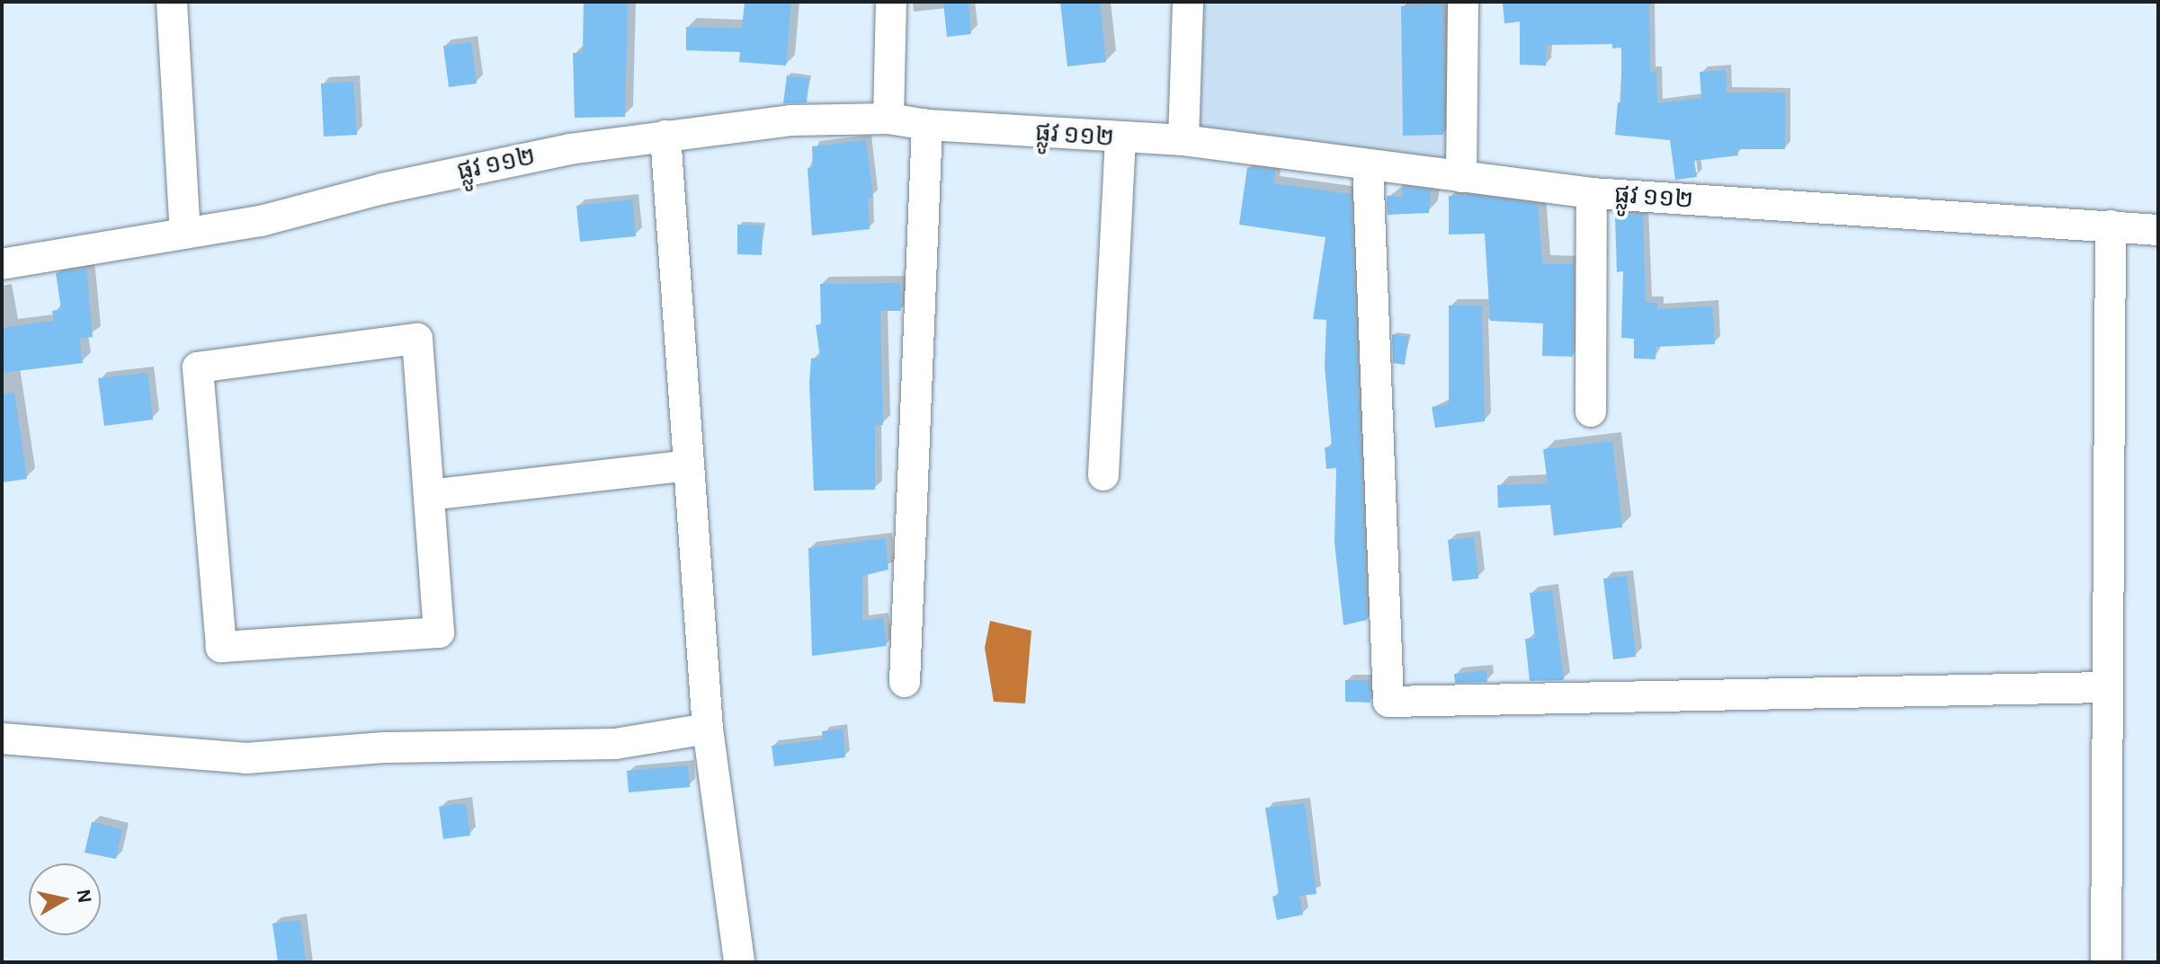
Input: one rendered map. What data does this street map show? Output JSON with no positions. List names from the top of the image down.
{
  "streets": {
    "street": ["ផ្លូវ ១១២"]
  },
  "north": "right"
}
